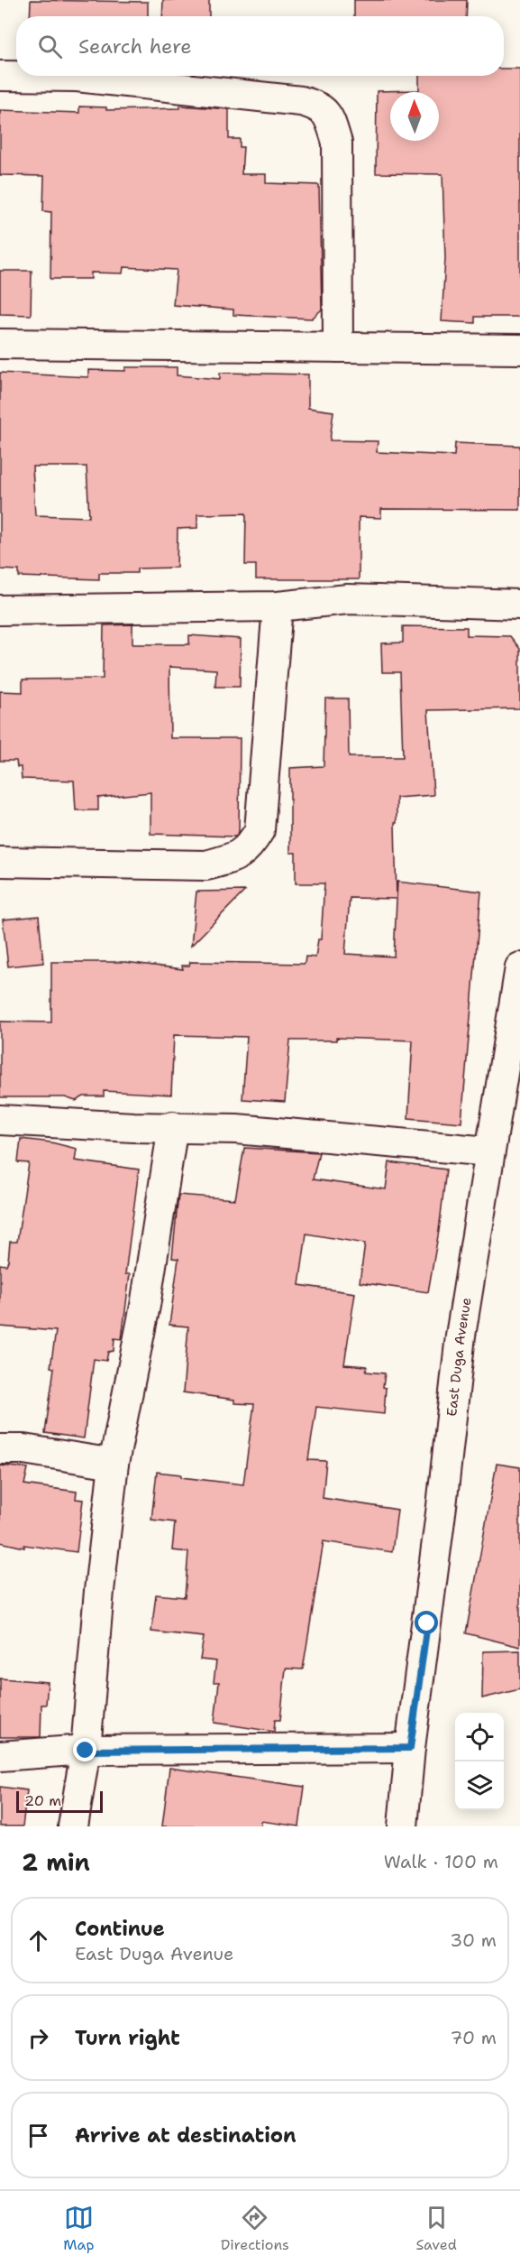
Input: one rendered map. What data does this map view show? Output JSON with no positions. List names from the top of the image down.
{
  "streets": {
    "street": ["East Duga Avenue"]
  },
  "scale_bar": "20 m",
  "north": "top",
  "page": {
    "search": "Search here",
    "scale": "20 m",
    "heading": ["2 min", "Walk · 100 m"],
    "list": [
      ["Continue", "East Duga Avenue", "30 m"],
      ["Turn right", "70 m"],
      "Arrive at destination"
    ],
    "nav": ["Map", "Directions", "Saved"]
  }
}
